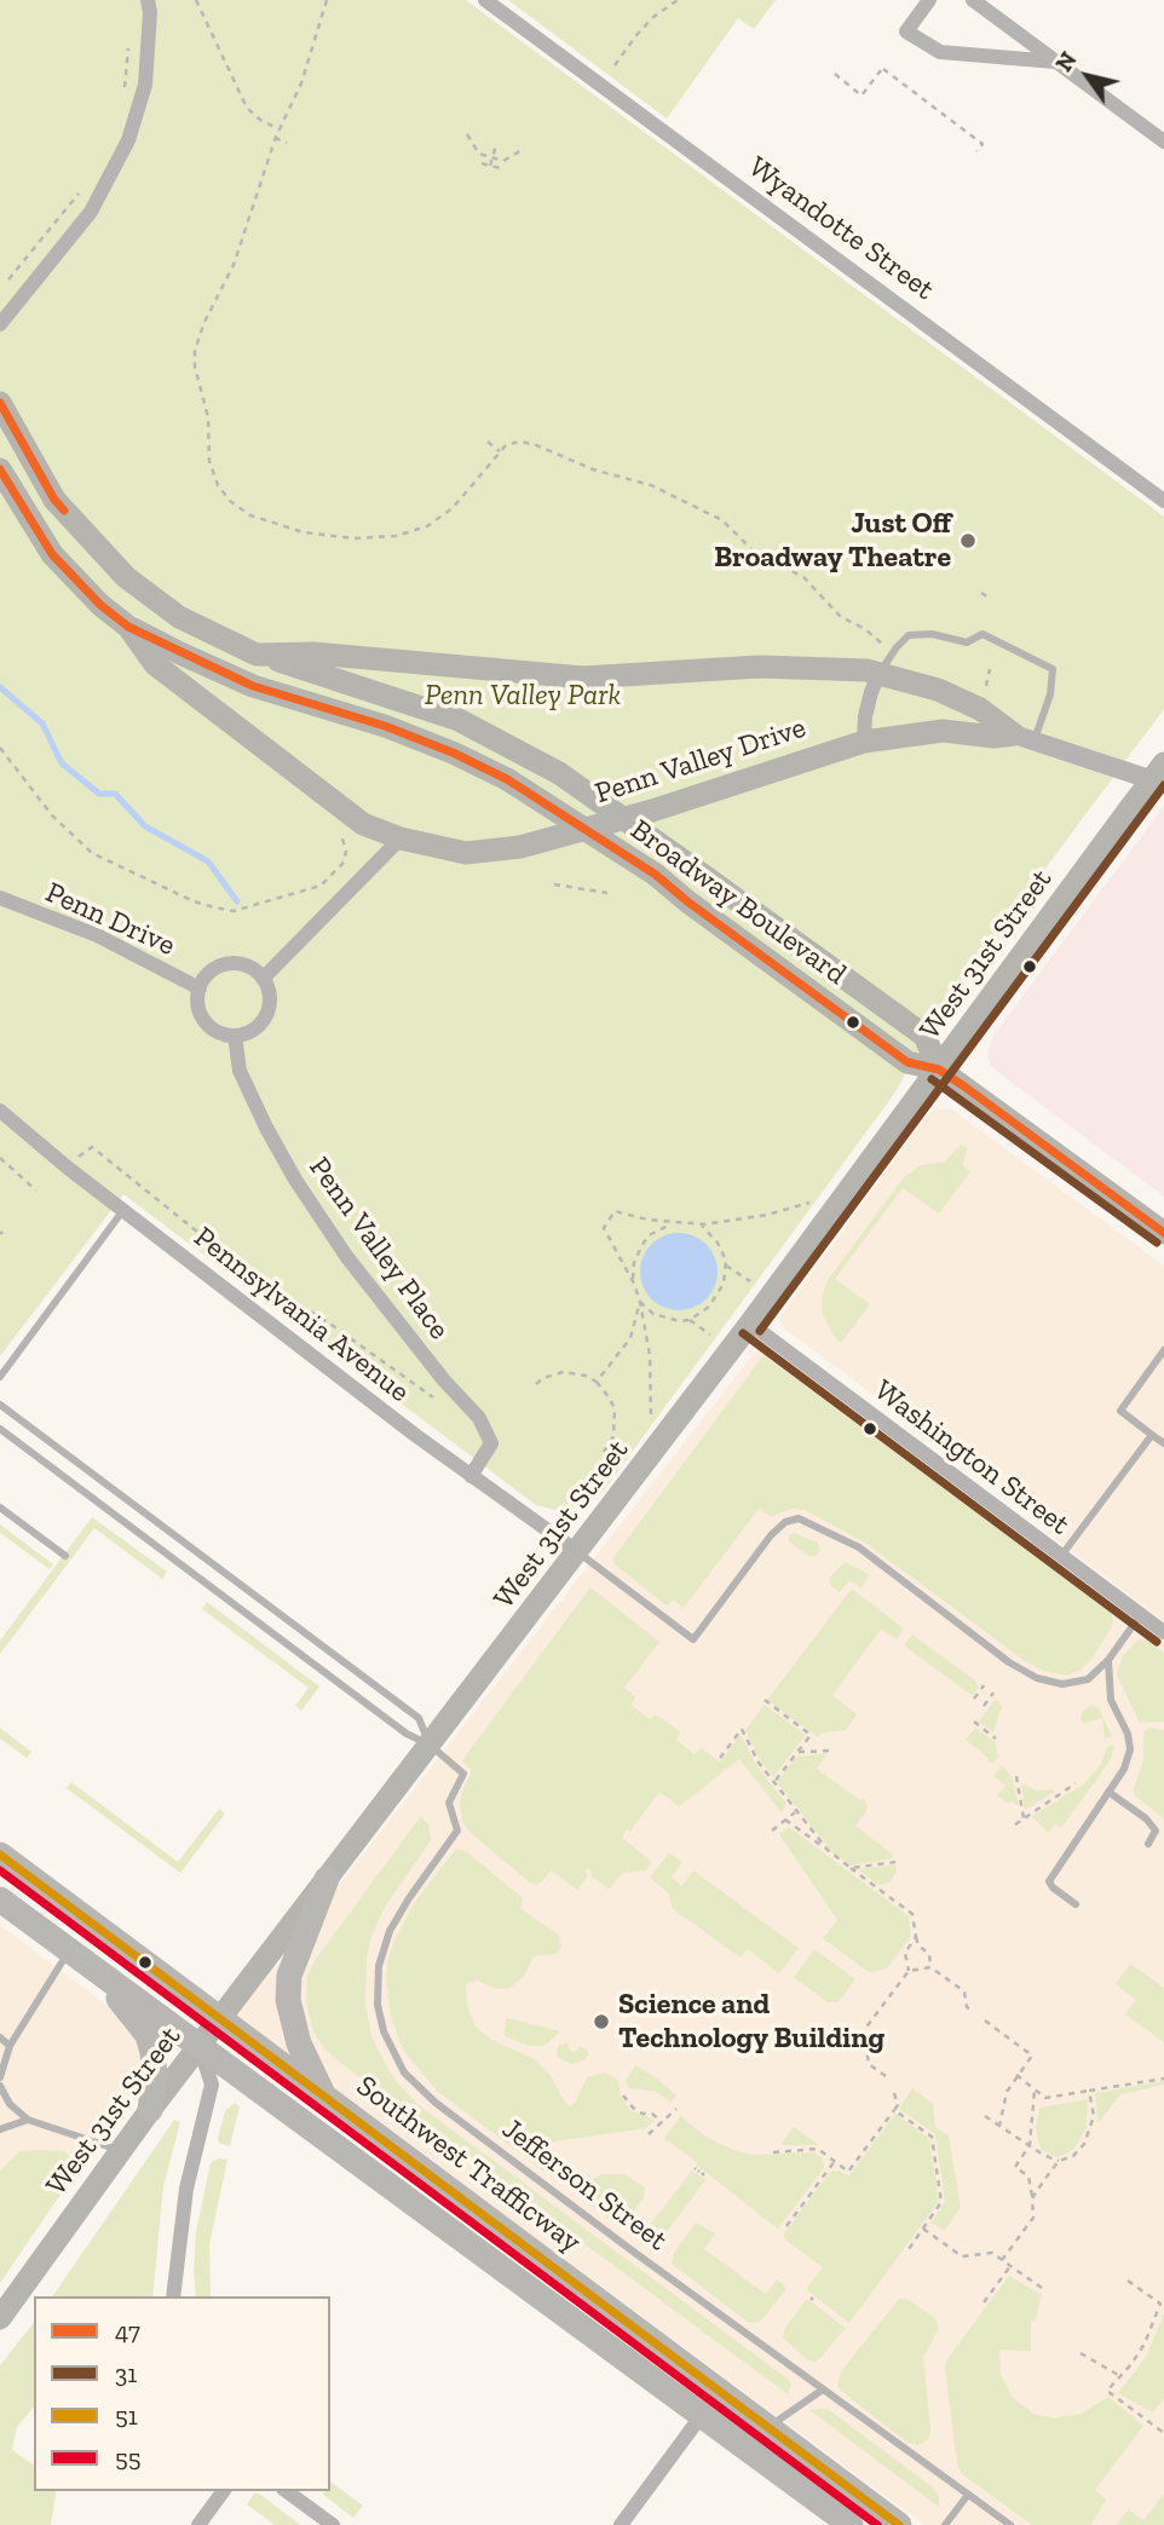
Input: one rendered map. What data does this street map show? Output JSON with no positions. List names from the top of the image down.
{
  "streets": {
    "main road": [
      "Penn Valley Drive",
      "Broadway Boulevard",
      "West 31st Street",
      "Southwest Trafficway"
    ],
    "street": [
      "Wyandotte Street",
      "Penn Drive",
      "Penn Valley Place",
      "Pennsylvania Avenue",
      "Washington Street"
    ],
    "lane": ["Jefferson Street"]
  },
  "crossings": [
    ["Penn Valley Drive", "Broadway Boulevard"],
    ["Broadway Boulevard", "West 31st Street"],
    ["Penn Drive", "Penn Valley Place"],
    ["West 31st Street", "Pennsylvania Avenue"],
    ["West 31st Street", "Washington Street"],
    ["West 31st Street", "Southwest Trafficway"],
    ["West 31st Street", "Jefferson Street"],
    ["Penn Valley Place", "Pennsylvania Avenue"]
  ],
  "parks": ["Penn Valley Park"],
  "places": ["Just Off Broadway Theatre", "Science and Technology Building"],
  "lines": [
    "transit line 47",
    "transit line 31",
    "transit line 51",
    "transit line 55"
  ],
  "legend": [
    "47",
    "31",
    "51",
    "55"
  ],
  "north": "top left"
}
